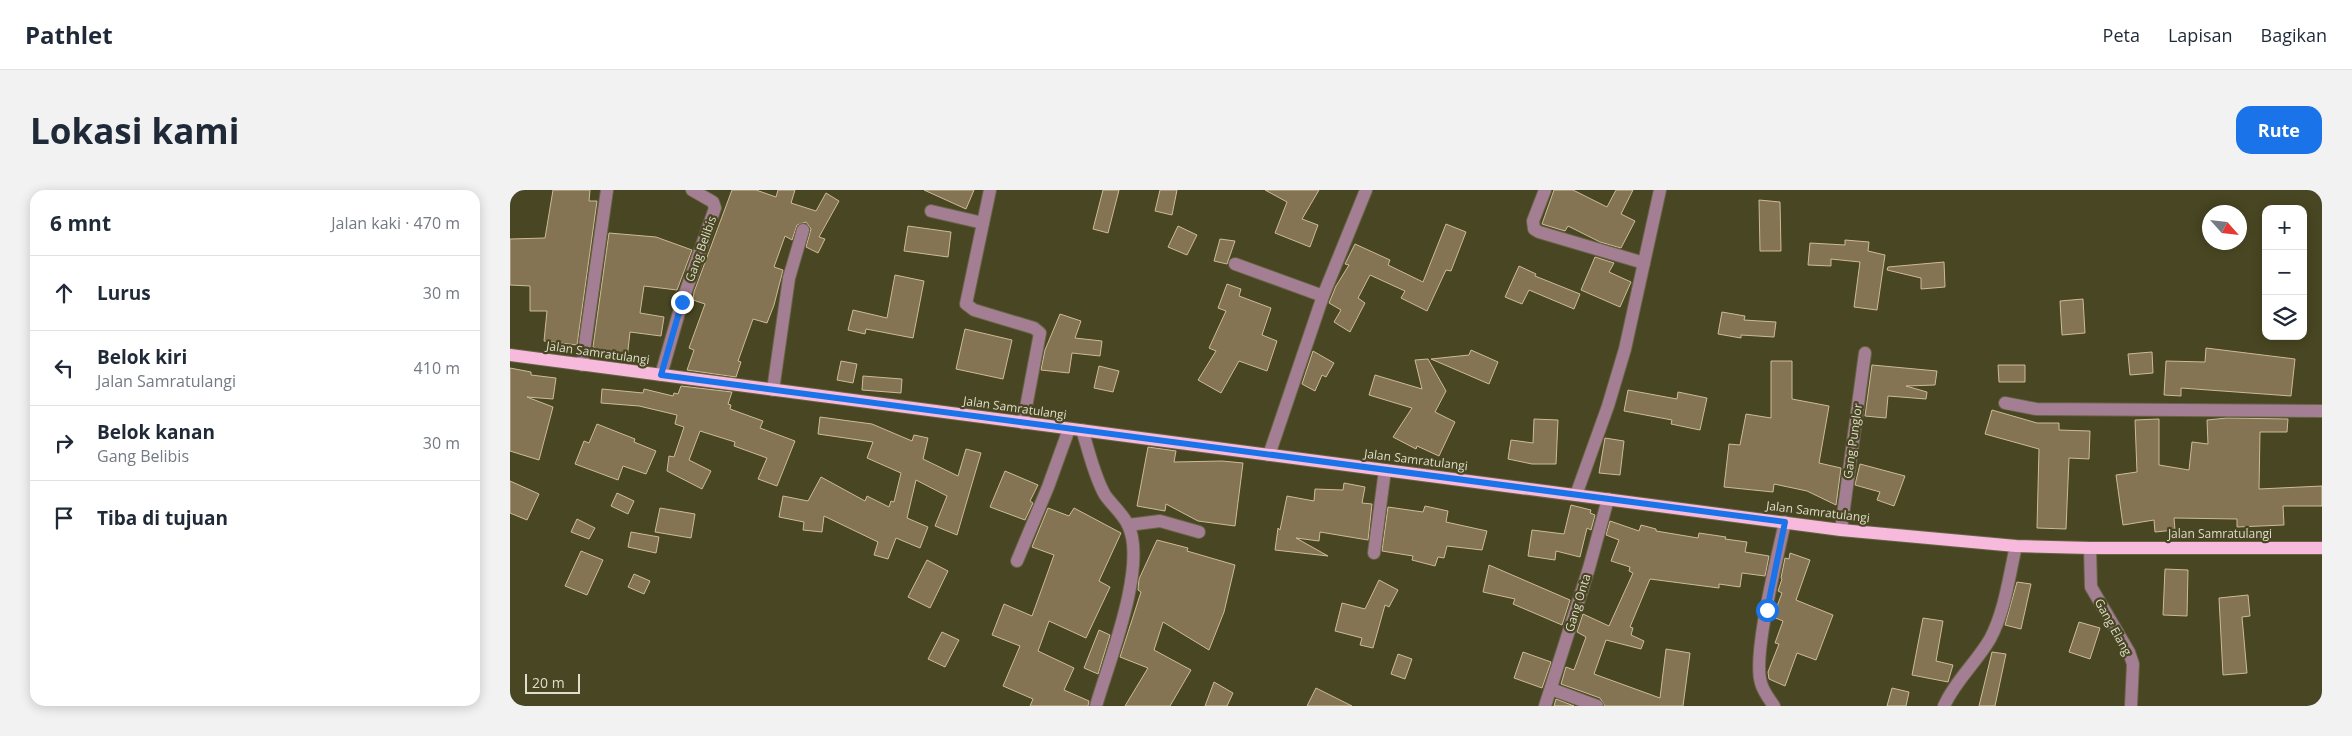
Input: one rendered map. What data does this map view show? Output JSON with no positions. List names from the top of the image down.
{
  "streets": {
    "main road": ["Jalan Samratulangi"],
    "street": [
      "Gang Belibis",
      "Gang Punglor",
      "Gang Onta",
      "Gang Elang"
    ]
  },
  "crossings": [
    ["Gang Belibis", "Jalan Samratulangi"],
    ["Jalan Samratulangi", "Gang Punglor"],
    ["Jalan Samratulangi", "Gang Onta"],
    ["Jalan Samratulangi", "Gang Elang"]
  ],
  "scale_bar": "20 m",
  "north": "bottom right",
  "page": {
    "header": "Pathlet",
    "nav": ["Peta", "Lapisan", "Bagikan"],
    "buttons": "Rute",
    "title": "Lokasi kami",
    "heading": ["6 mnt", "Jalan kaki · 470 m"],
    "map_buttons": ["+", "−"],
    "list": [
      ["Lurus", "30 m"],
      ["Belok kiri", "Jalan Samratulangi", "410 m"],
      ["Belok kanan", "Gang Belibis", "30 m"],
      "Tiba di tujuan"
    ],
    "scale": "20 m"
  }
}
